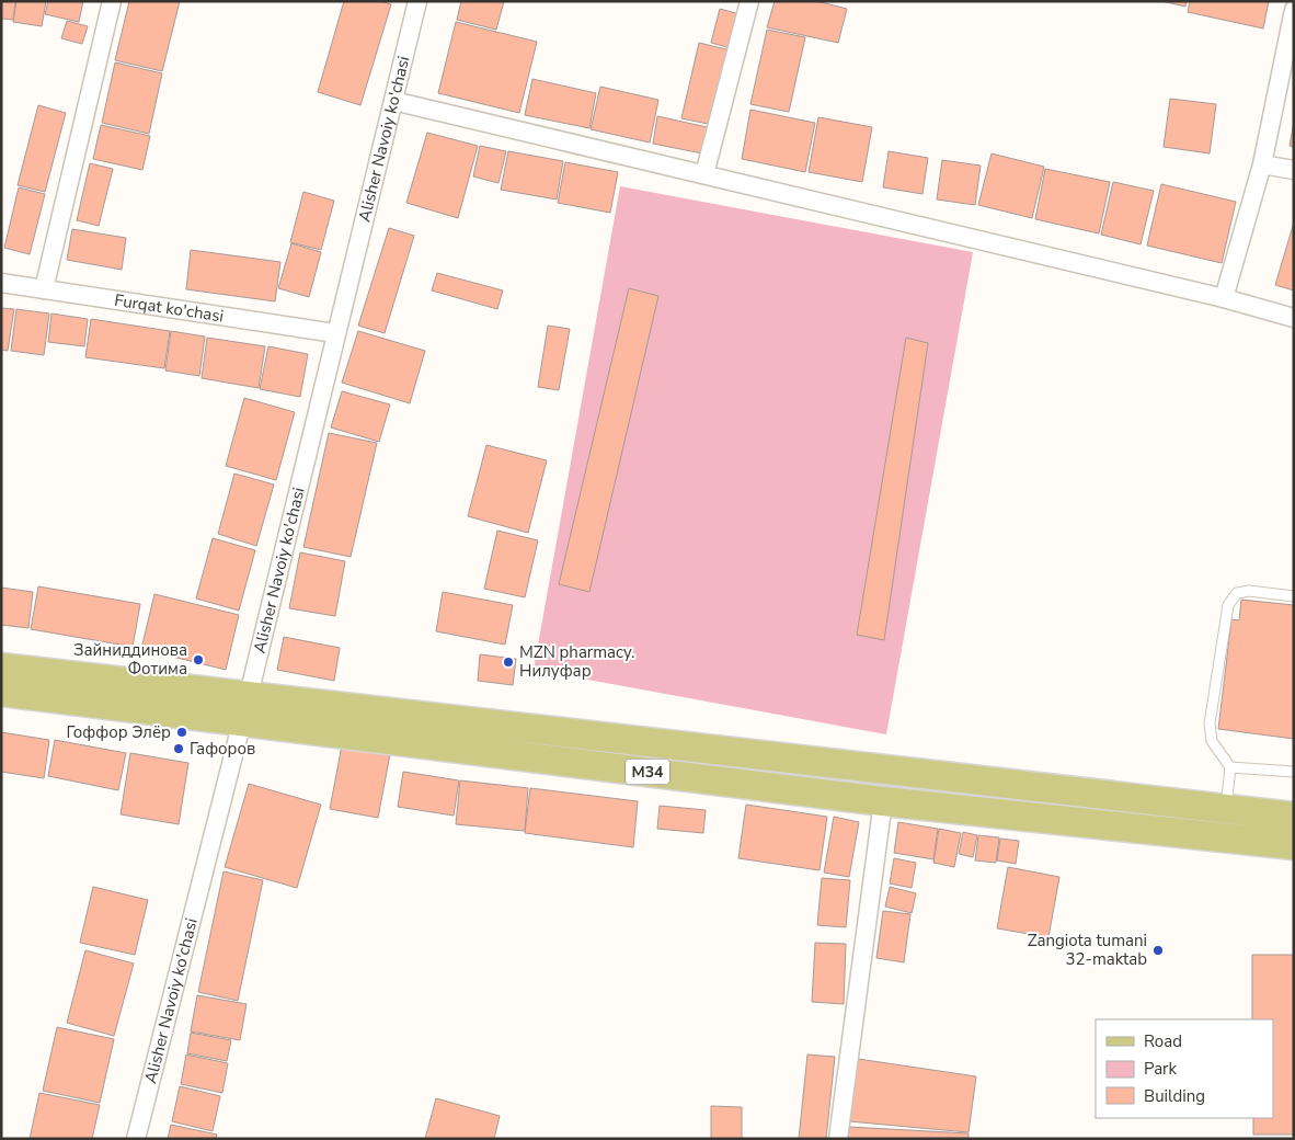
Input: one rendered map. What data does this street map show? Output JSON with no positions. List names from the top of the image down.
{
  "streets": {
    "main road": ["M34"],
    "street": ["Alisher Navoiy ko'chasi", "Furqat ko'chasi"]
  },
  "crossings": [
    ["Alisher Navoiy ko'chasi", "Furqat ko'chasi"],
    ["Alisher Navoiy ko'chasi", "M34"]
  ],
  "places": [
    "Зайниддинова Фотима",
    "MZN pharmacy. Нилуфар",
    "Гоффор Элёр",
    "Гафоров",
    "Zangiota tumani 32-maktab"
  ],
  "legend": ["Road", "Park", "Building"]
}
